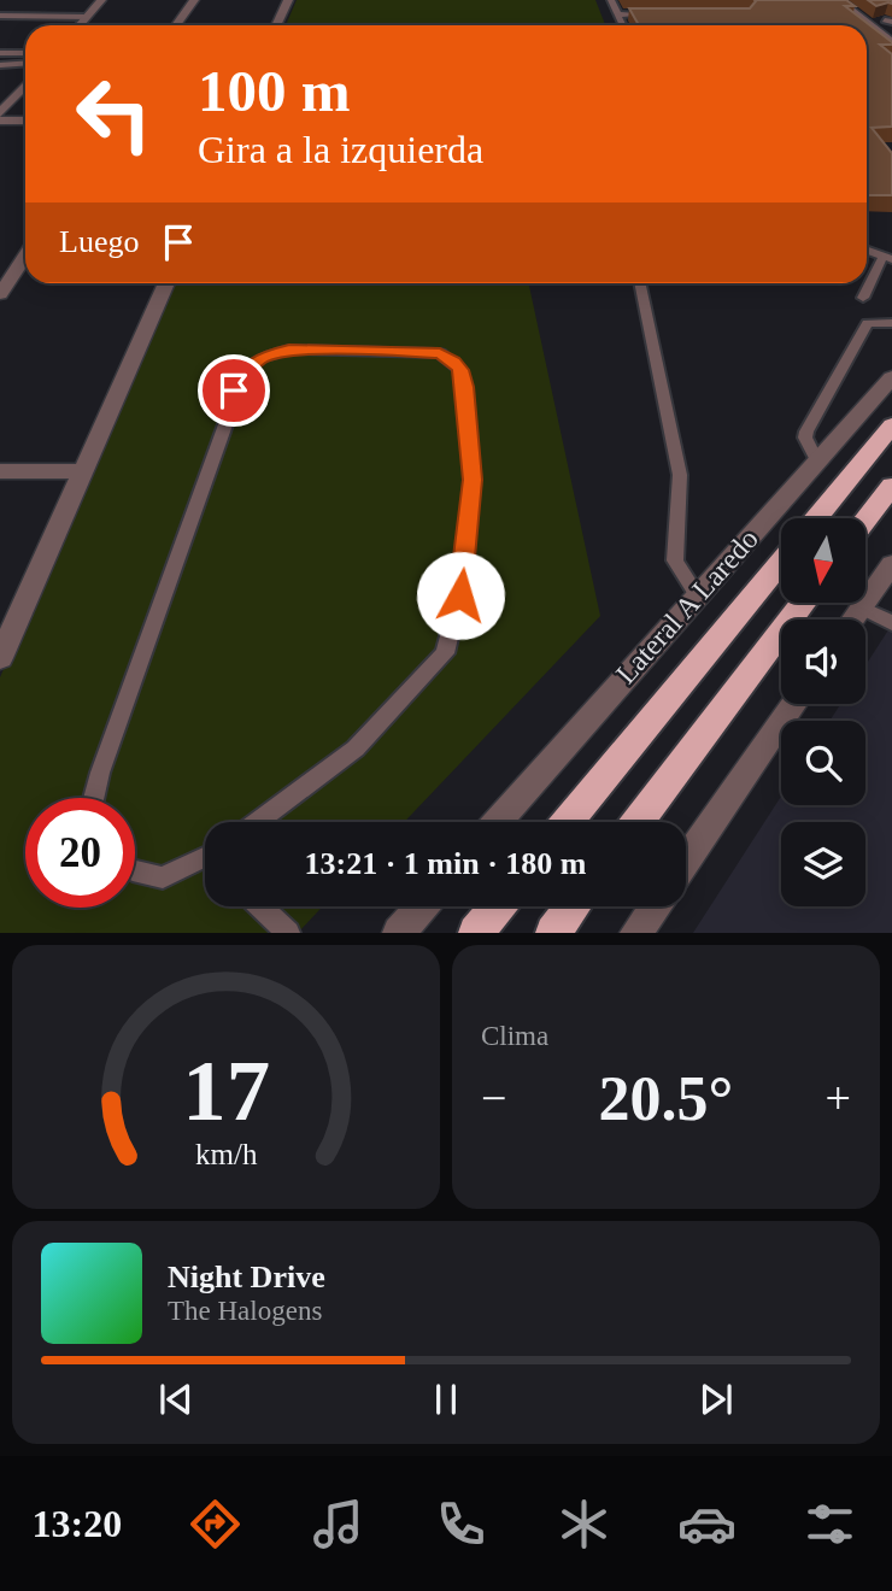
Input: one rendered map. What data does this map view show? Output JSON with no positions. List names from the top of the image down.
{
  "streets": {
    "street": ["Lateral A Laredo"]
  },
  "north": "bottom",
  "page": {
    "turn": ["100 m", "Gira a la izquierda"],
    "then": "Luego",
    "limit": "20",
    "trip": "13:21 · 1 min · 180 m",
    "tile": "Clima",
    "heat": ["−", "20.5°", "+"],
    "song": ["Night Drive", "The Halogens"],
    "tabs": "13:20",
    "gauge": ["17", "km/h"]
  }
}
